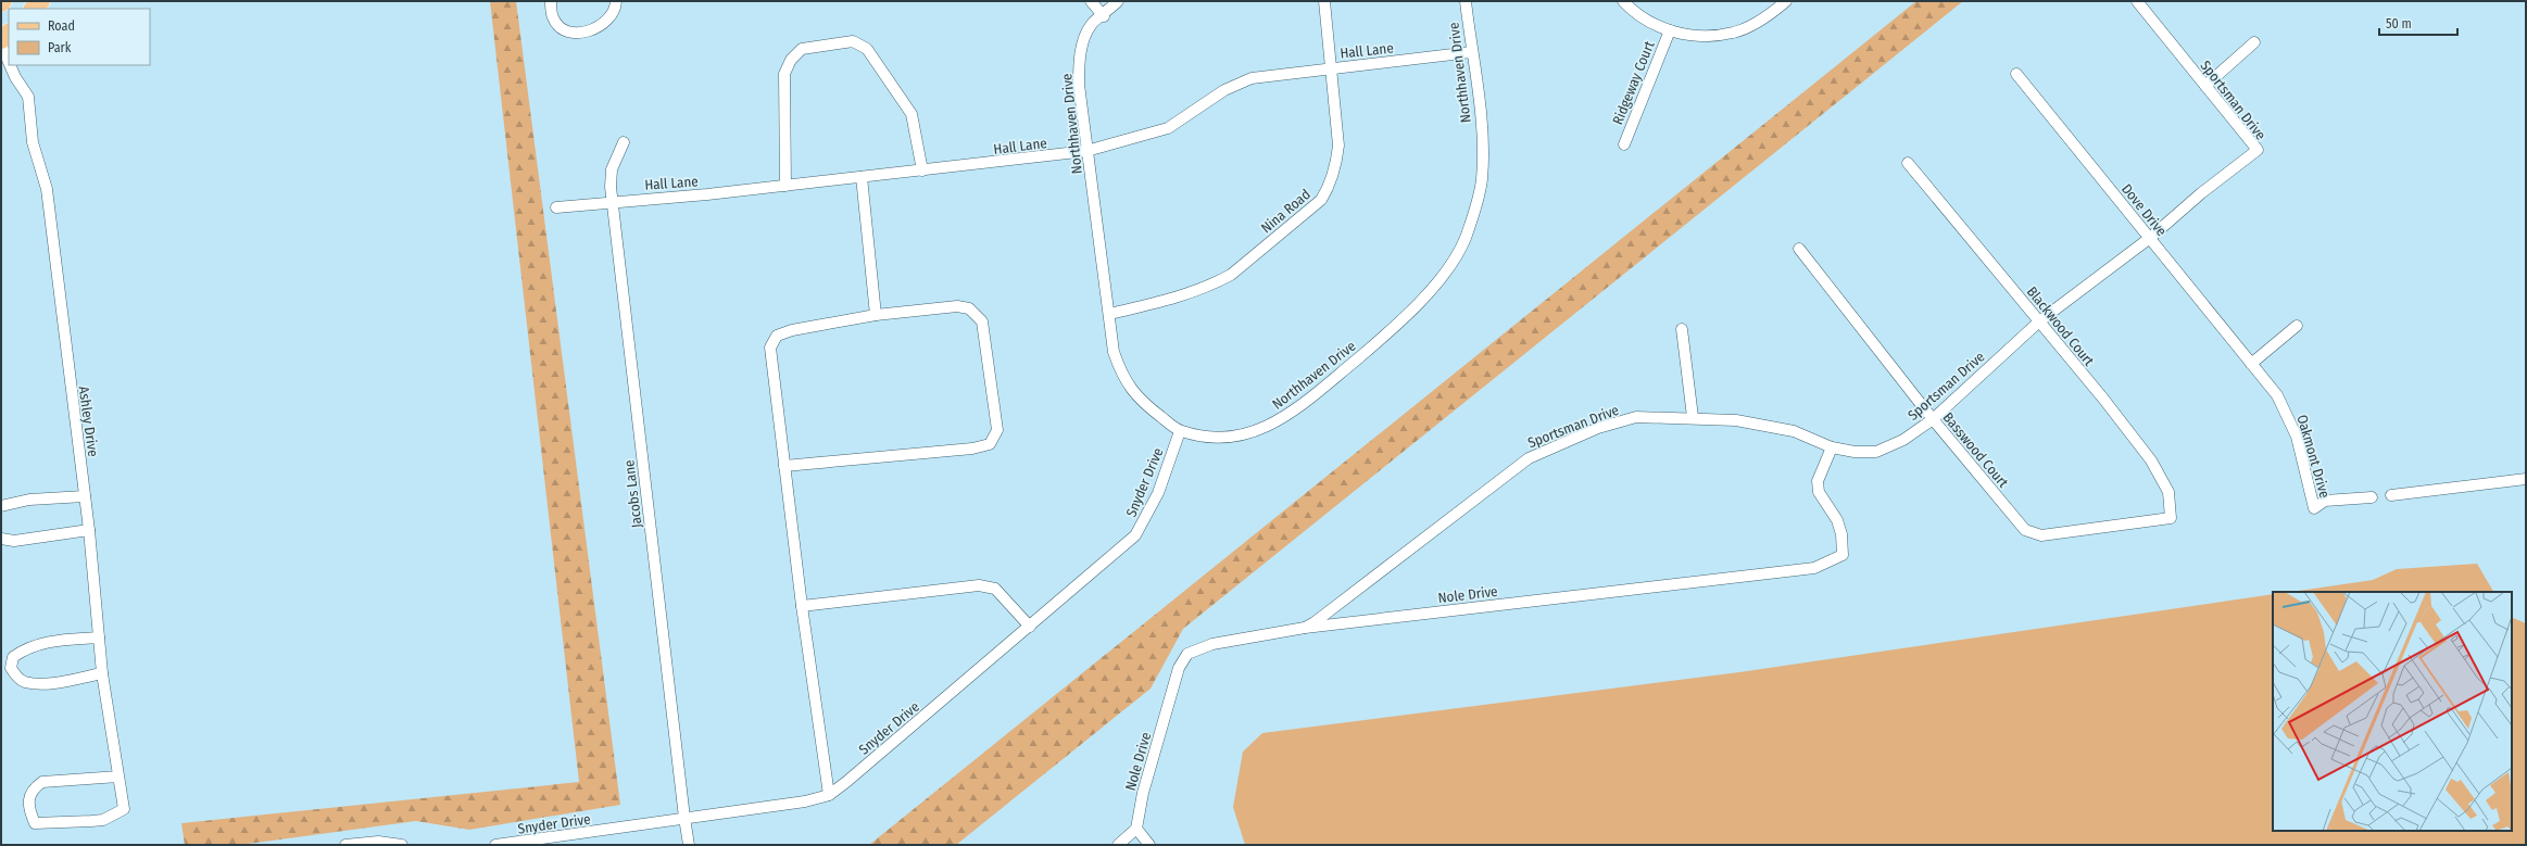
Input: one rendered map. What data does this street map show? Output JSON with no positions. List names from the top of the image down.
{
  "streets": {
    "street": [
      "Hall Lane",
      "Northhaven Drive",
      "Ridgeway Court",
      "Sportsman Drive",
      "Dove Drive",
      "Nina Road",
      "Blackwood Court",
      "Ashley Drive",
      "Basswood Court",
      "Oakmont Drive",
      "Snyder Drive",
      "Jacobs Lane",
      "Nole Drive"
    ]
  },
  "crossings": [
    ["Hall Lane", "Northhaven Drive"],
    ["Hall Lane", "Nina Road"],
    ["Hall Lane", "Jacobs Lane"],
    ["Northhaven Drive", "Nina Road"],
    ["Northhaven Drive", "Snyder Drive"],
    ["Sportsman Drive", "Dove Drive"],
    ["Sportsman Drive", "Blackwood Court"],
    ["Sportsman Drive", "Basswood Court"],
    ["Sportsman Drive", "Nole Drive"],
    ["Dove Drive", "Oakmont Drive"],
    ["Blackwood Court", "Basswood Court"],
    ["Snyder Drive", "Jacobs Lane"]
  ],
  "legend": ["Road", "Park"],
  "scale_bar": "50 m"
}
